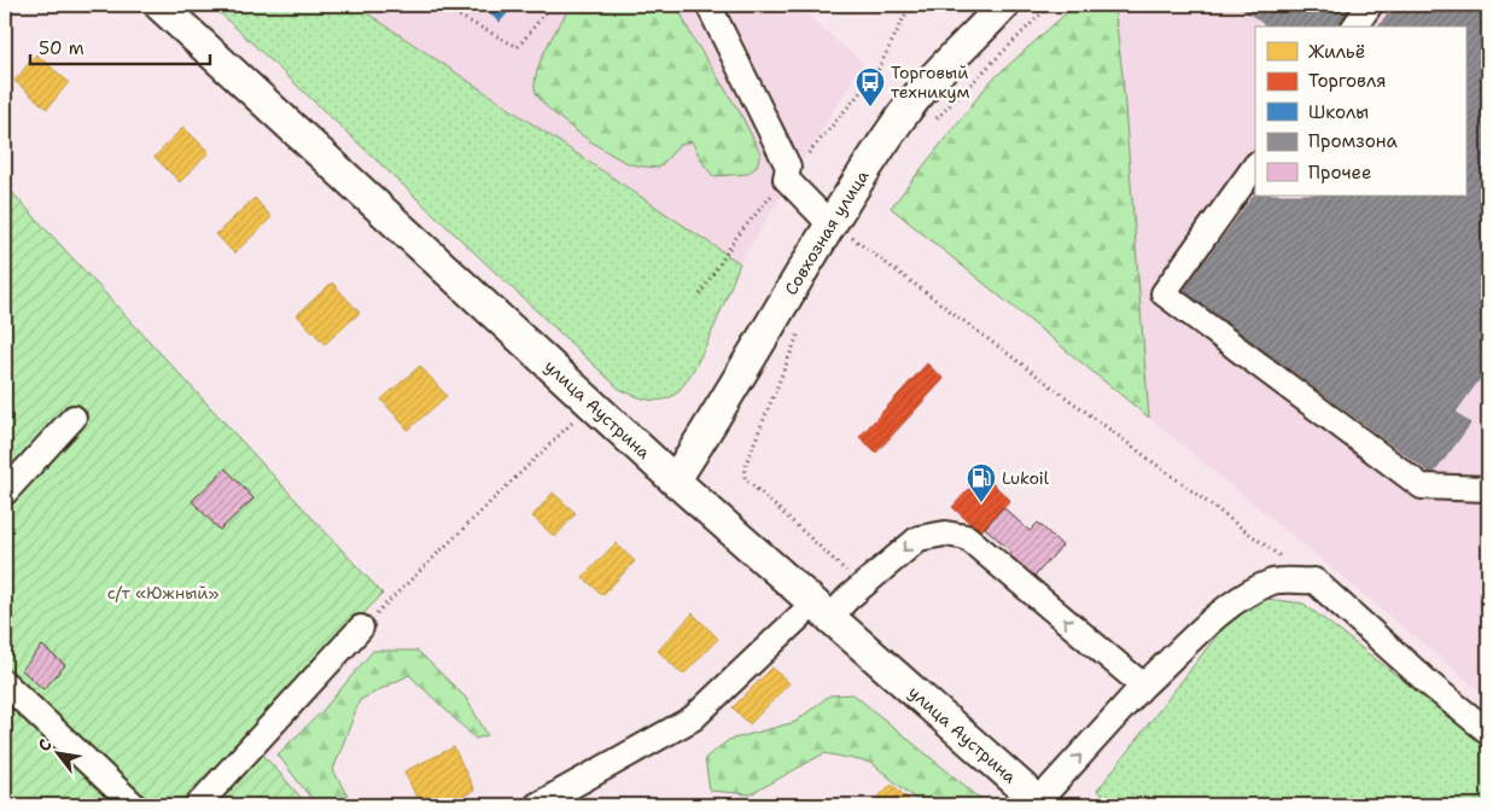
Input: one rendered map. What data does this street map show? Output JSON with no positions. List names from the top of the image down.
{
  "streets": {
    "main road": ["Совхозная улица", "улица Аустрина"]
  },
  "crossings": [
    ["Совхозная улица", "улица Аустрина"]
  ],
  "parks": ["с/т «Южный»"],
  "places": {
    "bus stop": ["Торговый техникум"],
    "fuel station": ["Lukoil"]
  },
  "legend": [
    "Жильё",
    "Торговля",
    "Школы",
    "Промзона",
    "Прочее"
  ],
  "scale_bar": "50 m",
  "north": "top left"
}
